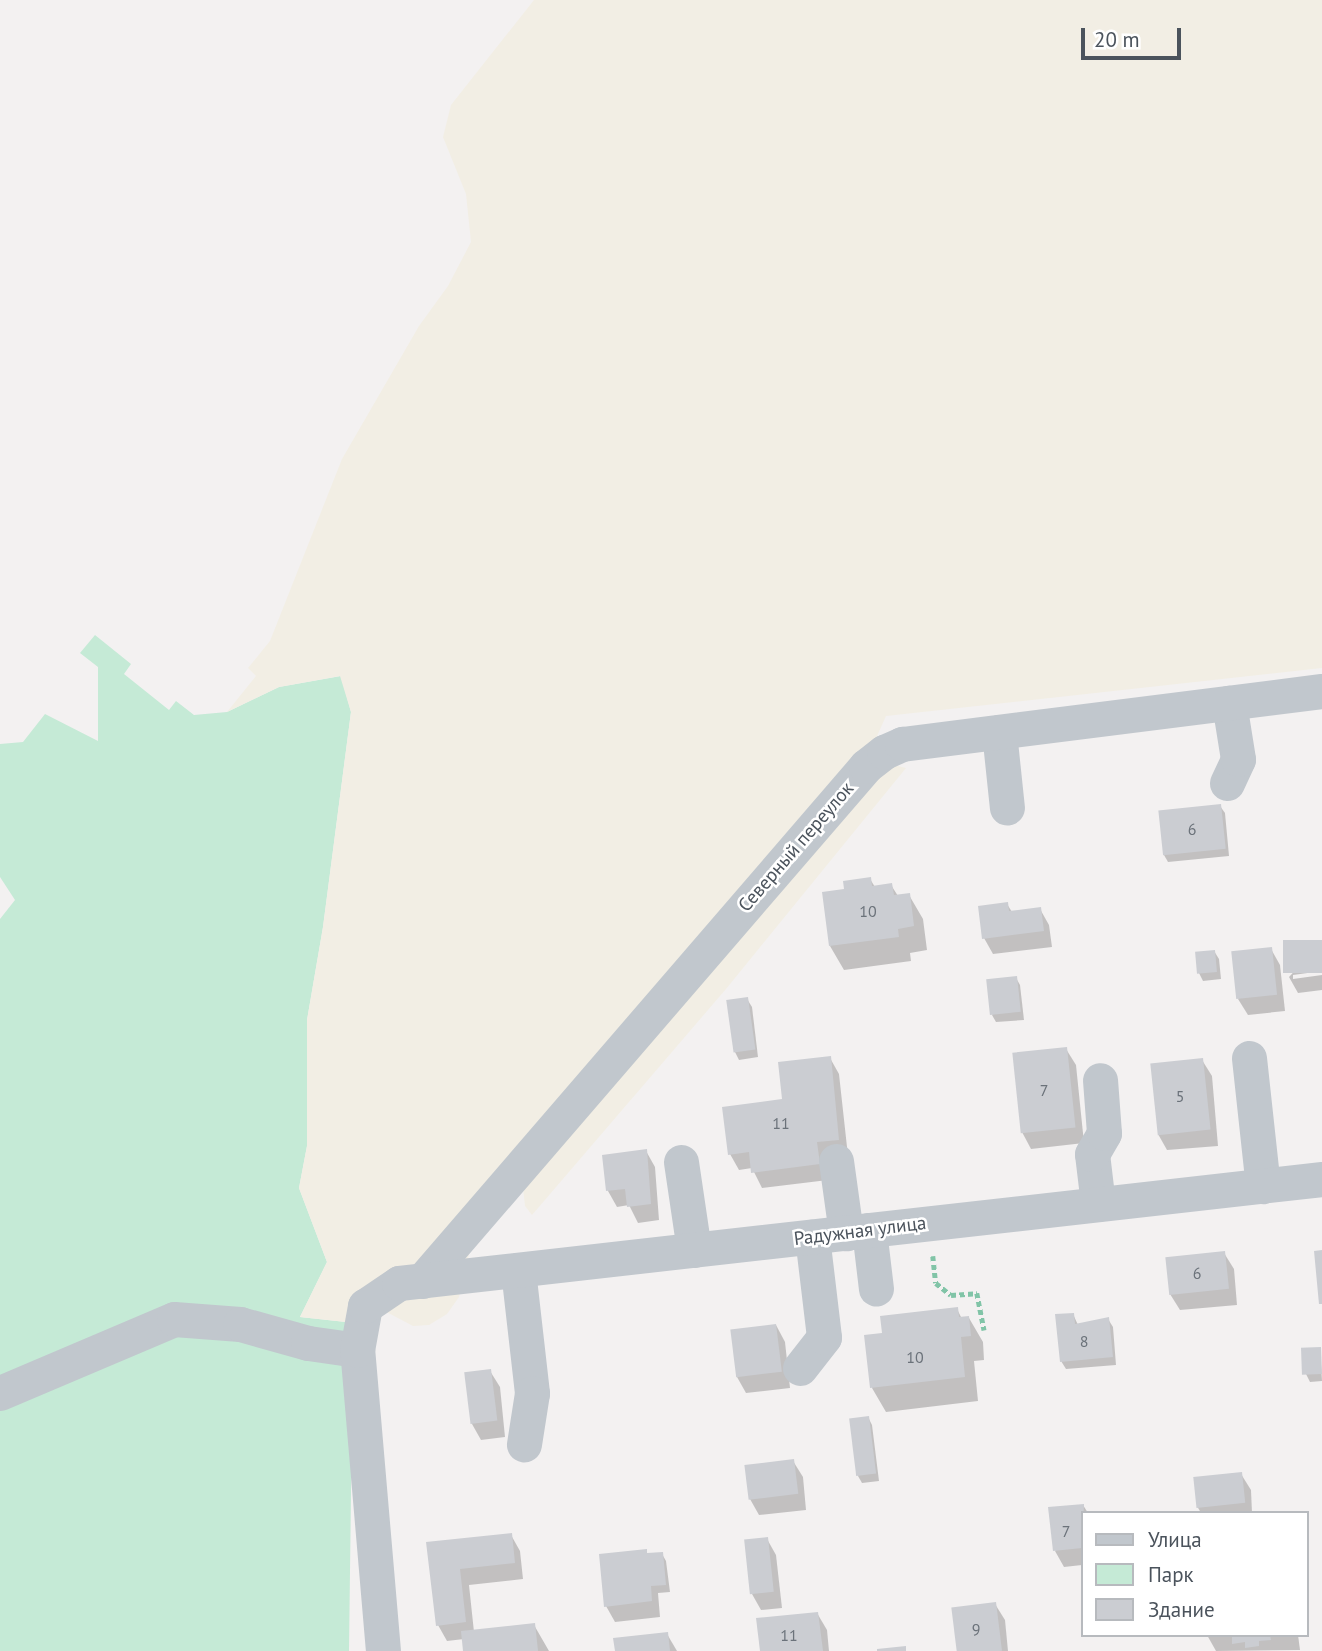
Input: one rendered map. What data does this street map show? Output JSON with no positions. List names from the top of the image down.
{
  "streets": {
    "street": ["Северный переулок", "Радужная улица"]
  },
  "crossings": [
    ["Северный переулок", "Радужная улица"]
  ],
  "house_numbers": [
    "6",
    "10",
    "7",
    "5",
    "11",
    "6",
    "8",
    "10",
    "7",
    "9",
    "11"
  ],
  "legend": ["Улица", "Парк", "Здание"],
  "scale_bar": "20 m"
}
